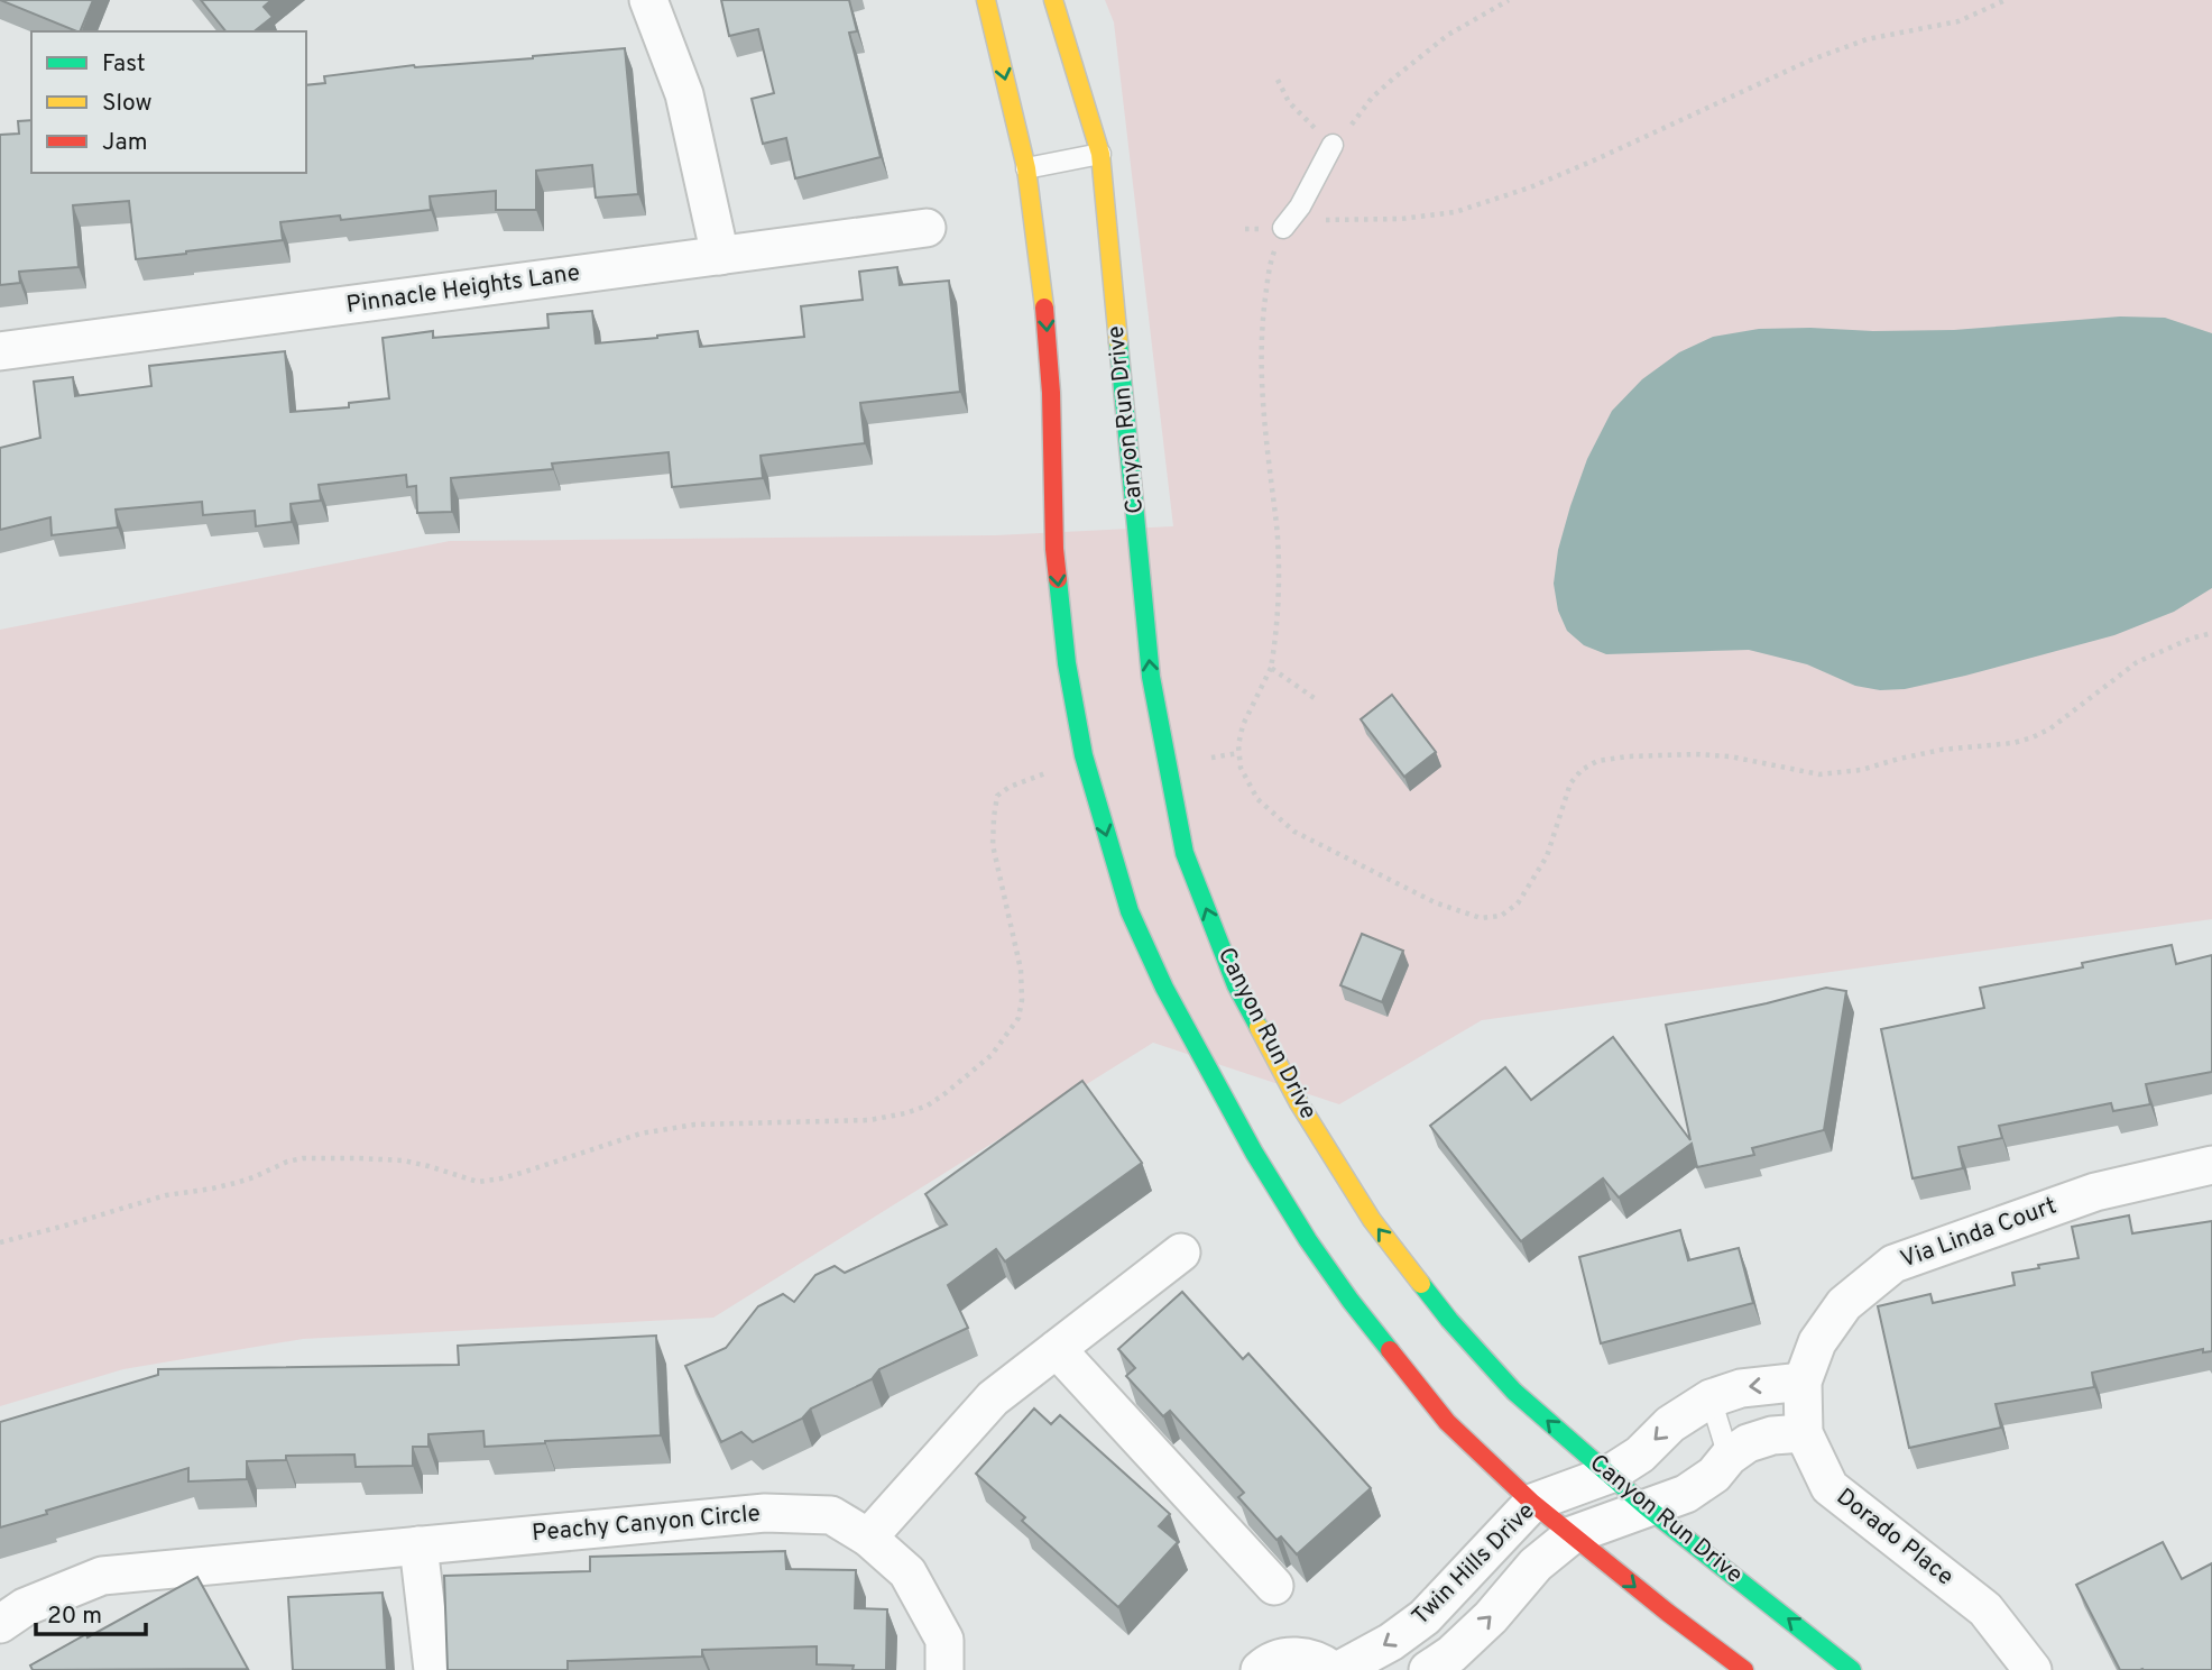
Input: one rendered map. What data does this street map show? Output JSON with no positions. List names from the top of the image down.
{
  "streets": {
    "street": [
      "Pinnacle Heights Lane",
      "Canyon Run Drive",
      "Via Linda Court",
      "Peachy Canyon Circle",
      "Dorado Place",
      "Twin Hills Drive"
    ]
  },
  "crossings": [
    ["Canyon Run Drive", "Twin Hills Drive"],
    ["Via Linda Court", "Dorado Place"],
    ["Via Linda Court", "Twin Hills Drive"],
    ["Dorado Place", "Twin Hills Drive"]
  ],
  "legend": ["Fast", "Slow", "Jam"],
  "scale_bar": "20 m"
}
